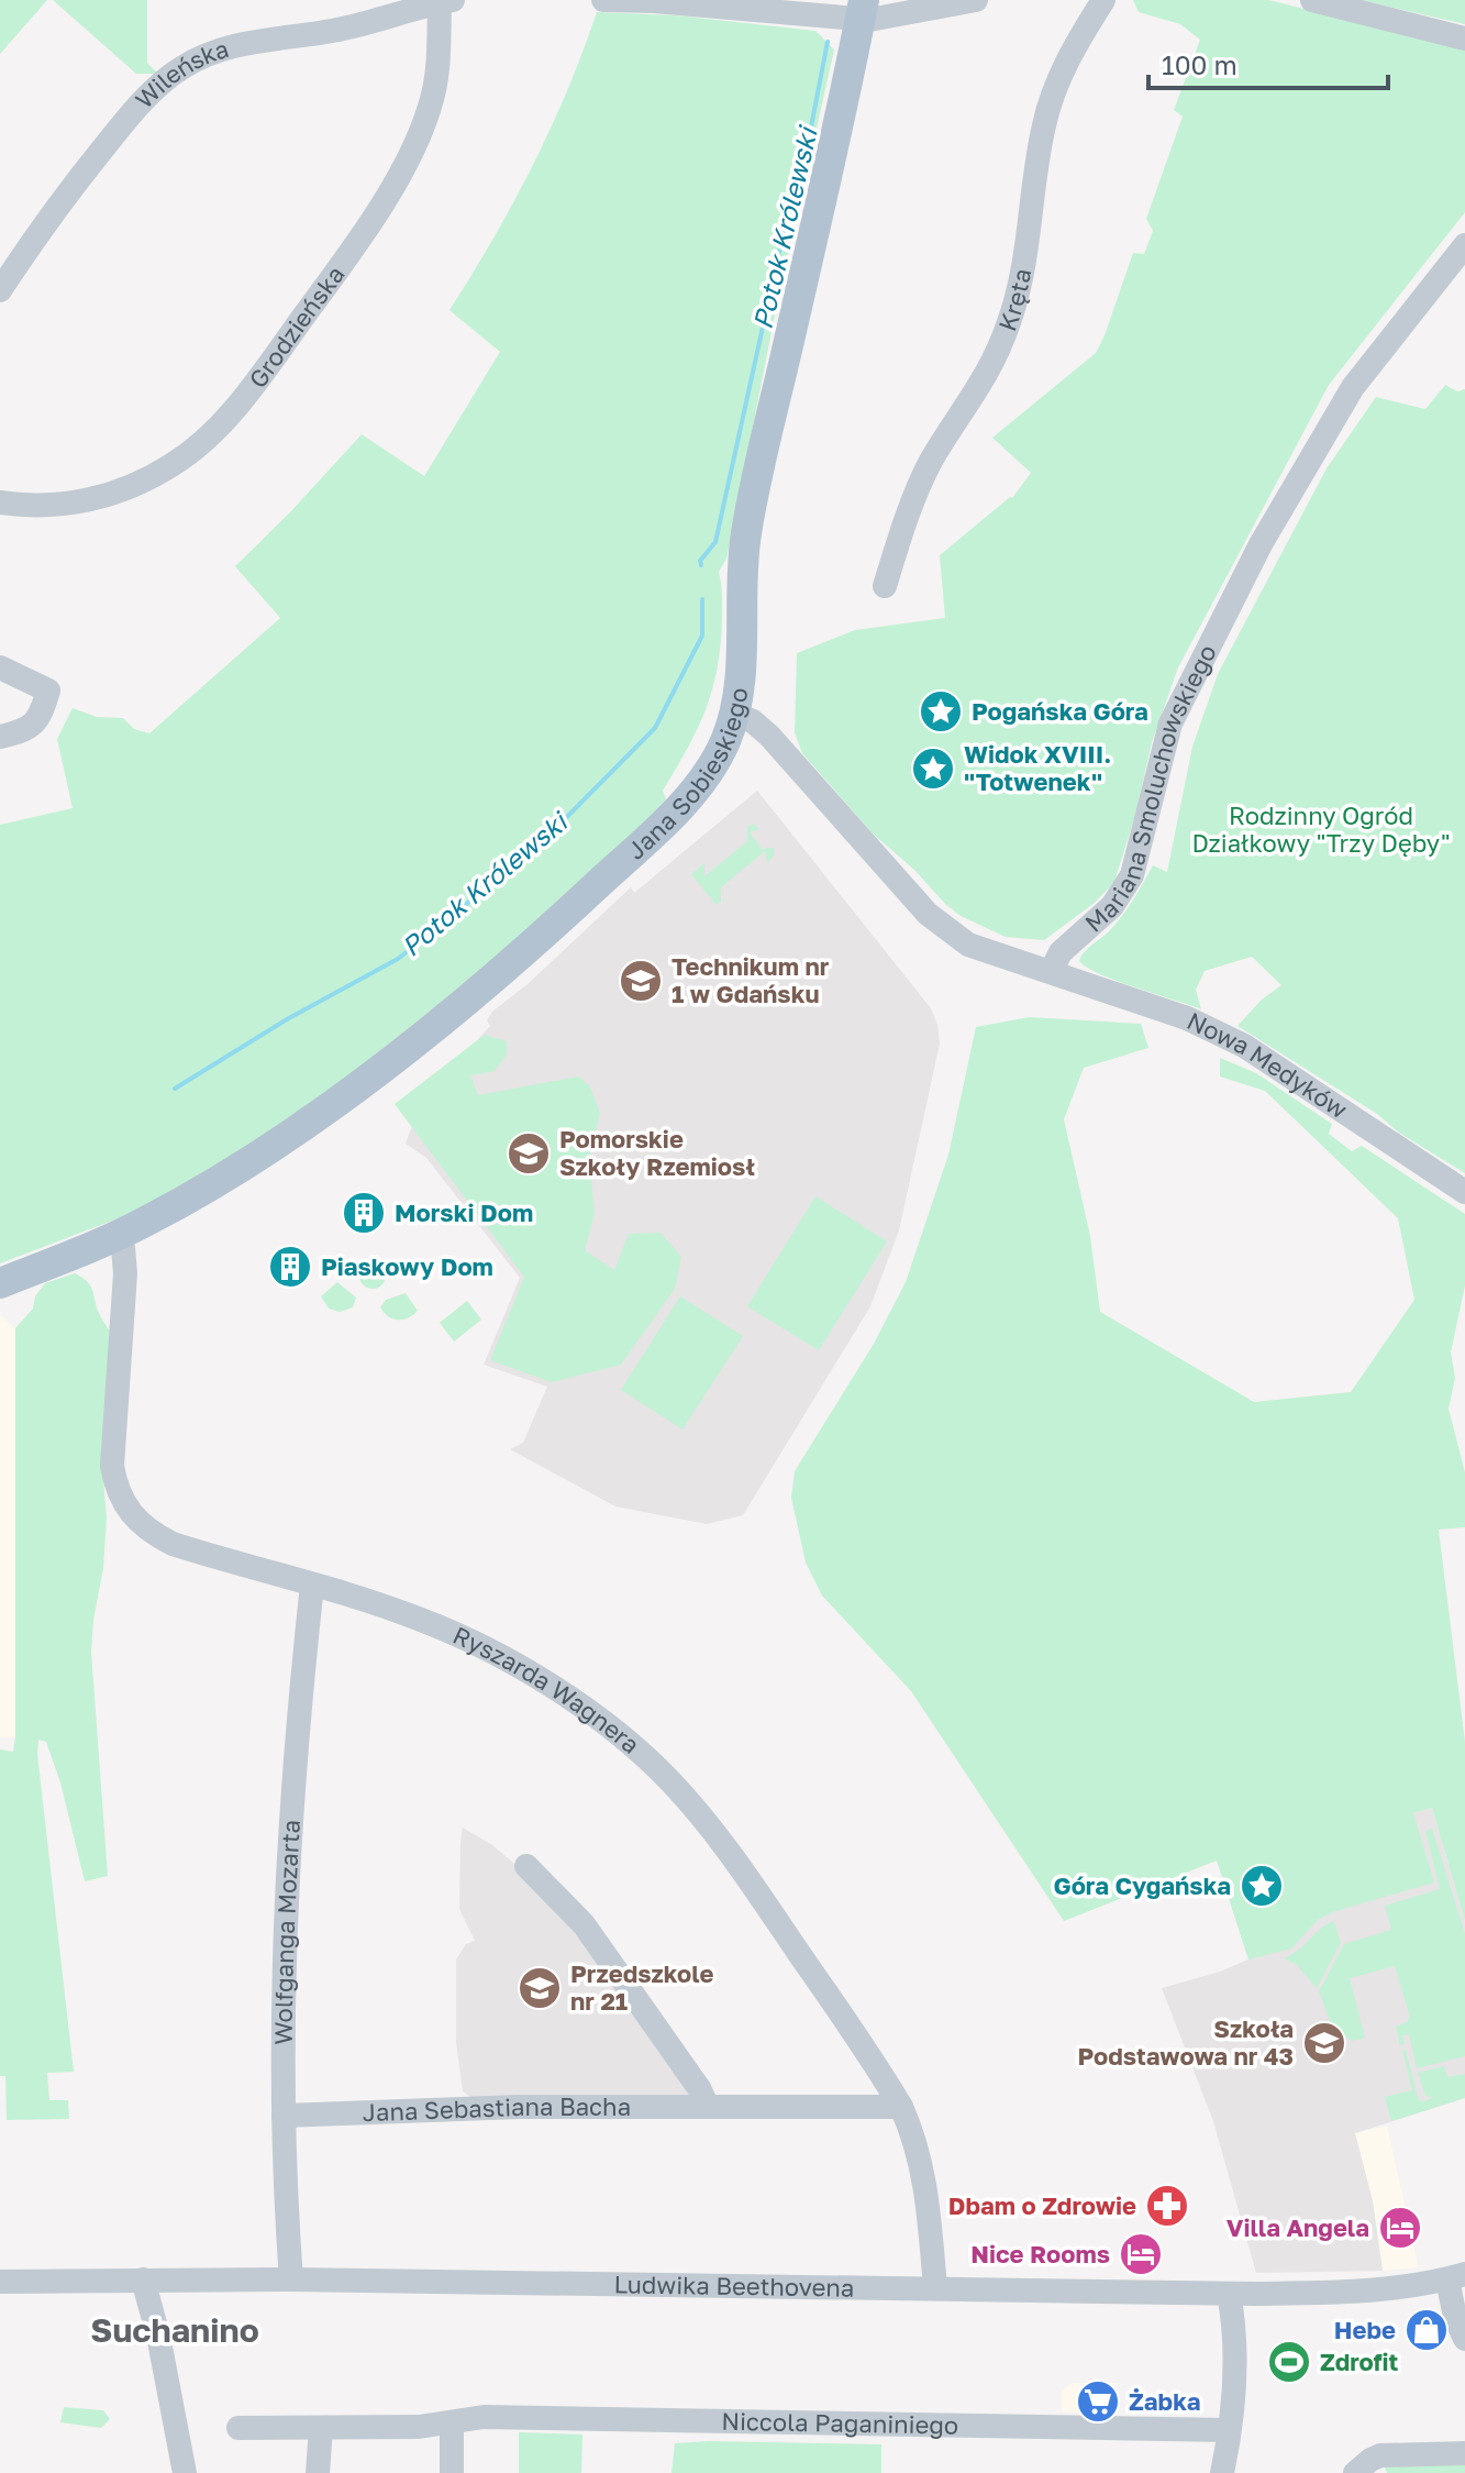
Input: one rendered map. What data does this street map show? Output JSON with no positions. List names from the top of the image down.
{
  "streets": {
    "main road": ["Jana Sobieskiego"],
    "street": [
      "Wileńska",
      "Kręta",
      "Grodzieńska",
      "Mariana Smoluchowskiego",
      "Nowa Medyków",
      "Ryszarda Wagnera",
      "Wolfganga Mozarta",
      "Jana Sebastiana Bacha",
      "Ludwika Beethovena",
      "Niccola Paganiniego"
    ]
  },
  "crossings": [
    ["Wileńska", "Grodzieńska"],
    ["Jana Sobieskiego", "Ryszarda Wagnera"],
    ["Mariana Smoluchowskiego", "Nowa Medyków"],
    ["Ryszarda Wagnera", "Wolfganga Mozarta"],
    ["Ryszarda Wagnera", "Jana Sebastiana Bacha"],
    ["Ryszarda Wagnera", "Ludwika Beethovena"],
    ["Wolfganga Mozarta", "Jana Sebastiana Bacha"],
    ["Wolfganga Mozarta", "Ludwika Beethovena"]
  ],
  "districts": ["Suchanino"],
  "water": ["Potok Królewski"],
  "parks": ["Rodzinny Ogród Działkowy \"Trzy Dęby\""],
  "places": {
    "place": ["Pogańska Góra", "Widok XVIII. \"Totwenek\"", "Góra Cygańska"],
    "school or university": [
      "Technikum nr 1 w Gdańsku",
      "Pomorskie Szkoły Rzemiosł",
      "Przedszkole nr 21",
      "Szkoła Podstawowa nr 43"
    ],
    "building": ["Morski Dom", "Piaskowy Dom"],
    "pharmacy": ["Dbam o Zdrowie"],
    "hotel": ["Villa Angela", "Nice Rooms"],
    "shop": ["Hebe"],
    "sports": ["Zdrofit"],
    "supermarket": ["Żabka"]
  },
  "scale_bar": "100 m"
}
